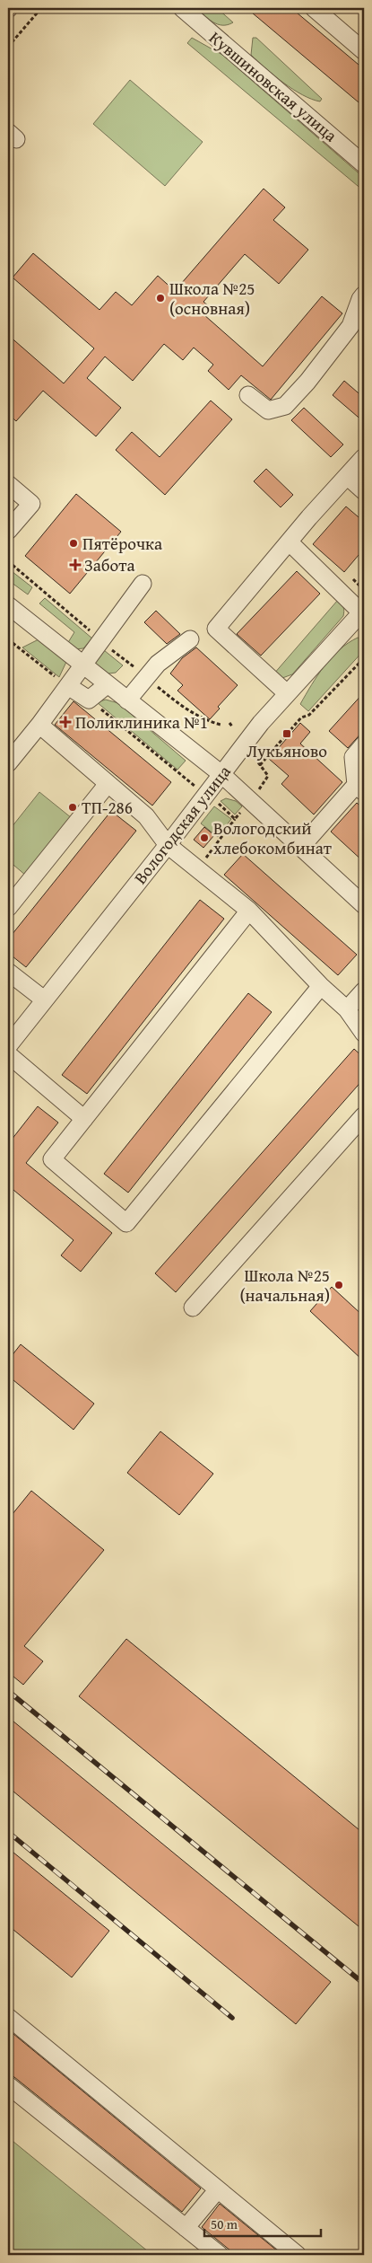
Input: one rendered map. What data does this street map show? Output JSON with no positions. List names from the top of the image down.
{
  "streets": {
    "street": ["Кувшиновская улица", "Вологодская улица"]
  },
  "places": {
    "other": [
      "Школа №25 (основная)",
      "Пятёрочка",
      "ТП-286",
      "Вологодский хлебокомбинат",
      "Школа №25 (начальная)"
    ],
    "health": ["Забота", "Поликлиника №1"],
    "transit": ["Лукьяново"]
  },
  "scale_bar": "50 m"
}
